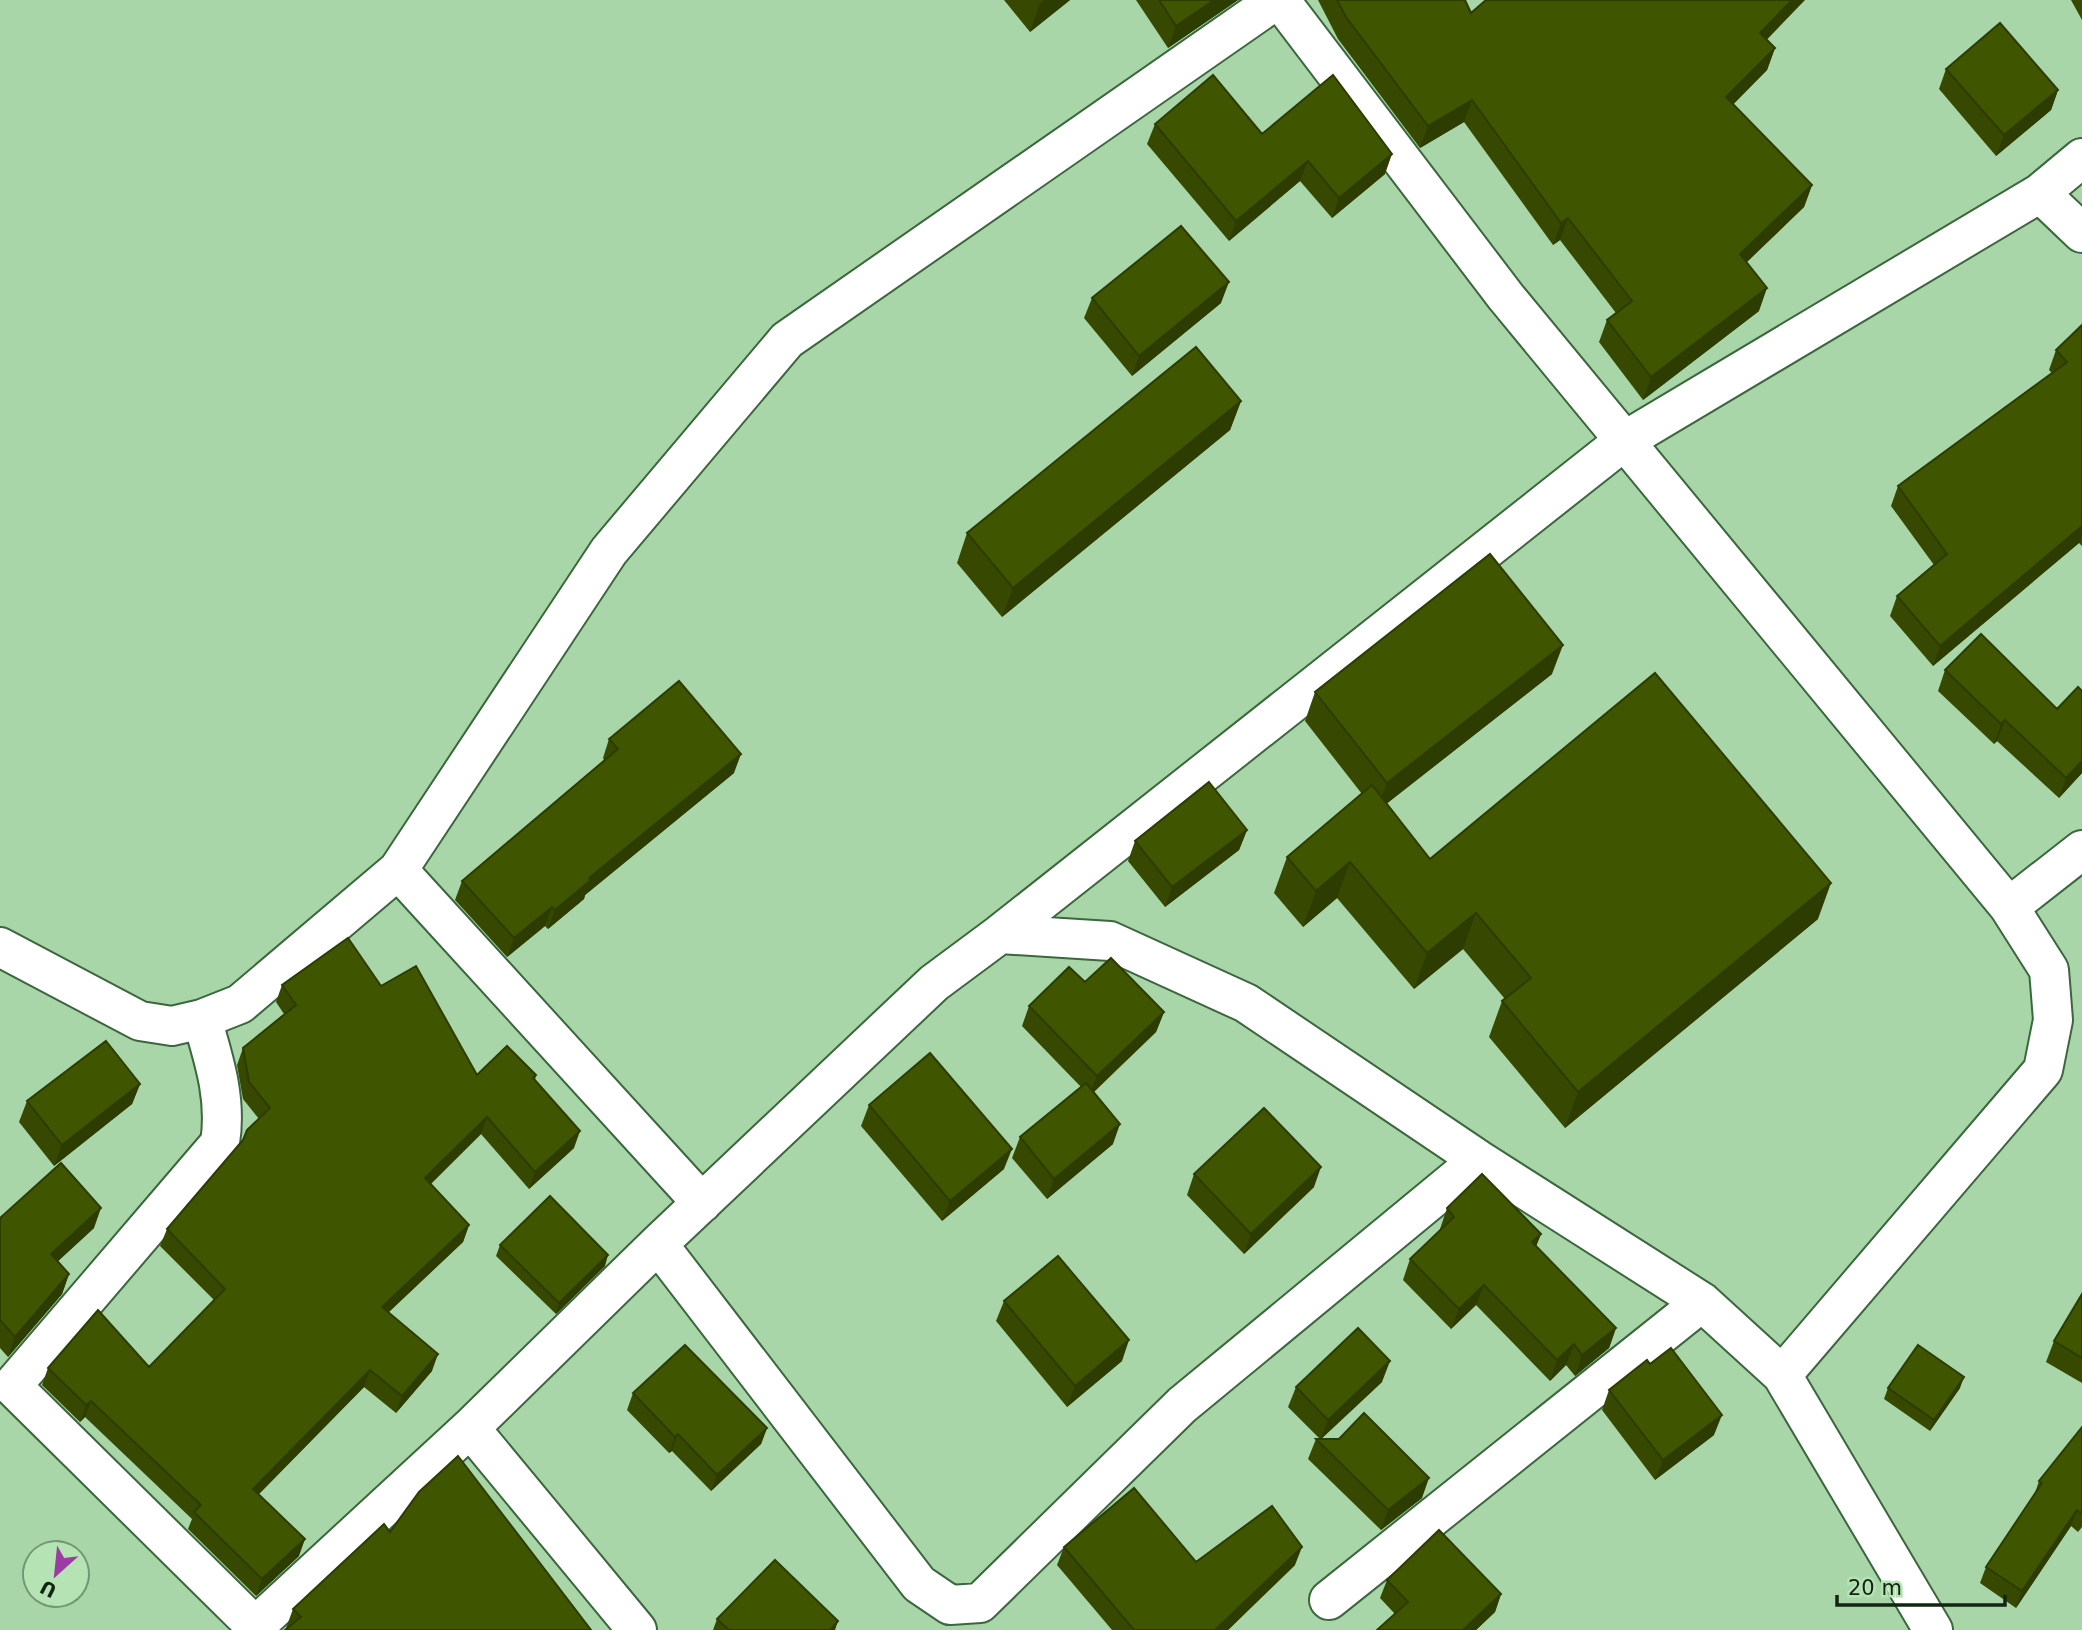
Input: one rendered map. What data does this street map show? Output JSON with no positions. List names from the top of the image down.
{
  "scale_bar": "20 m",
  "north": "bottom left"
}
